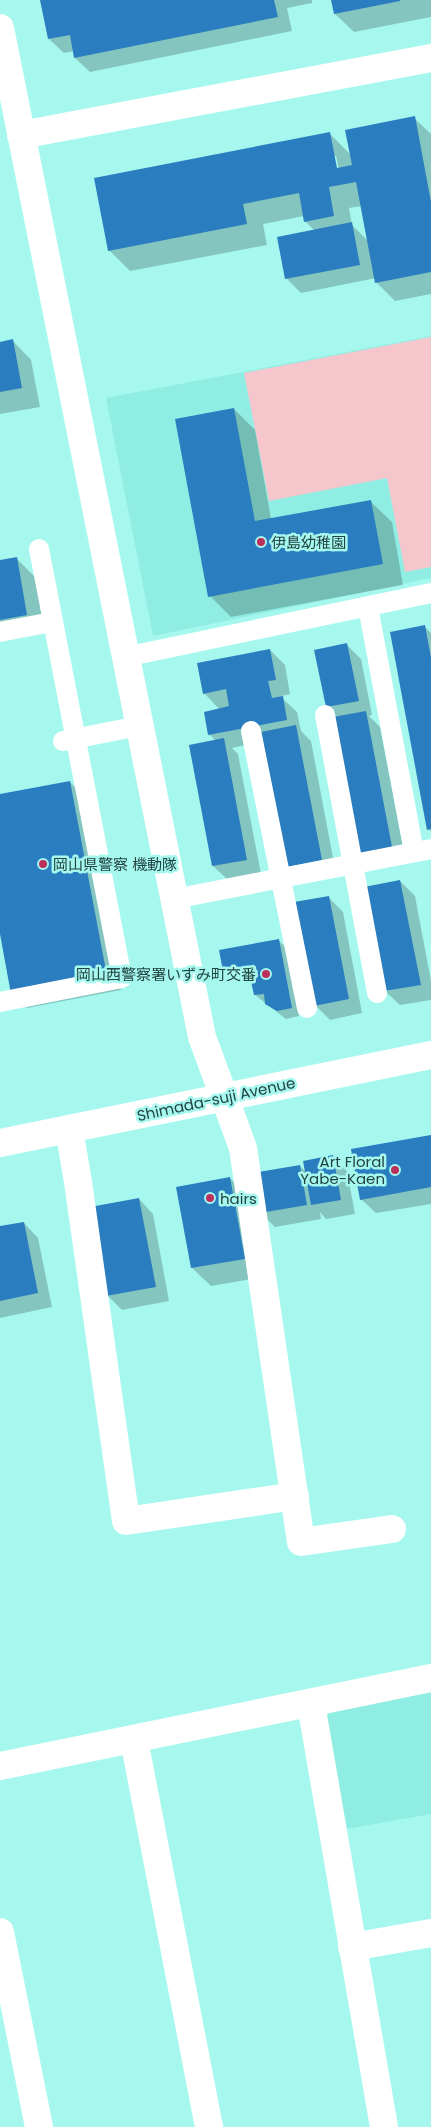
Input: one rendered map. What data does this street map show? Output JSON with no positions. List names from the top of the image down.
{
  "streets": {
    "street": ["Shimada-suji Avenue"]
  },
  "places": [
    "伊島幼稚園",
    "岡山県警察 機動隊",
    "岡山西警察署いずみ町交番",
    "Art Floral Yabe-Kaen",
    "hairs"
  ]
}
